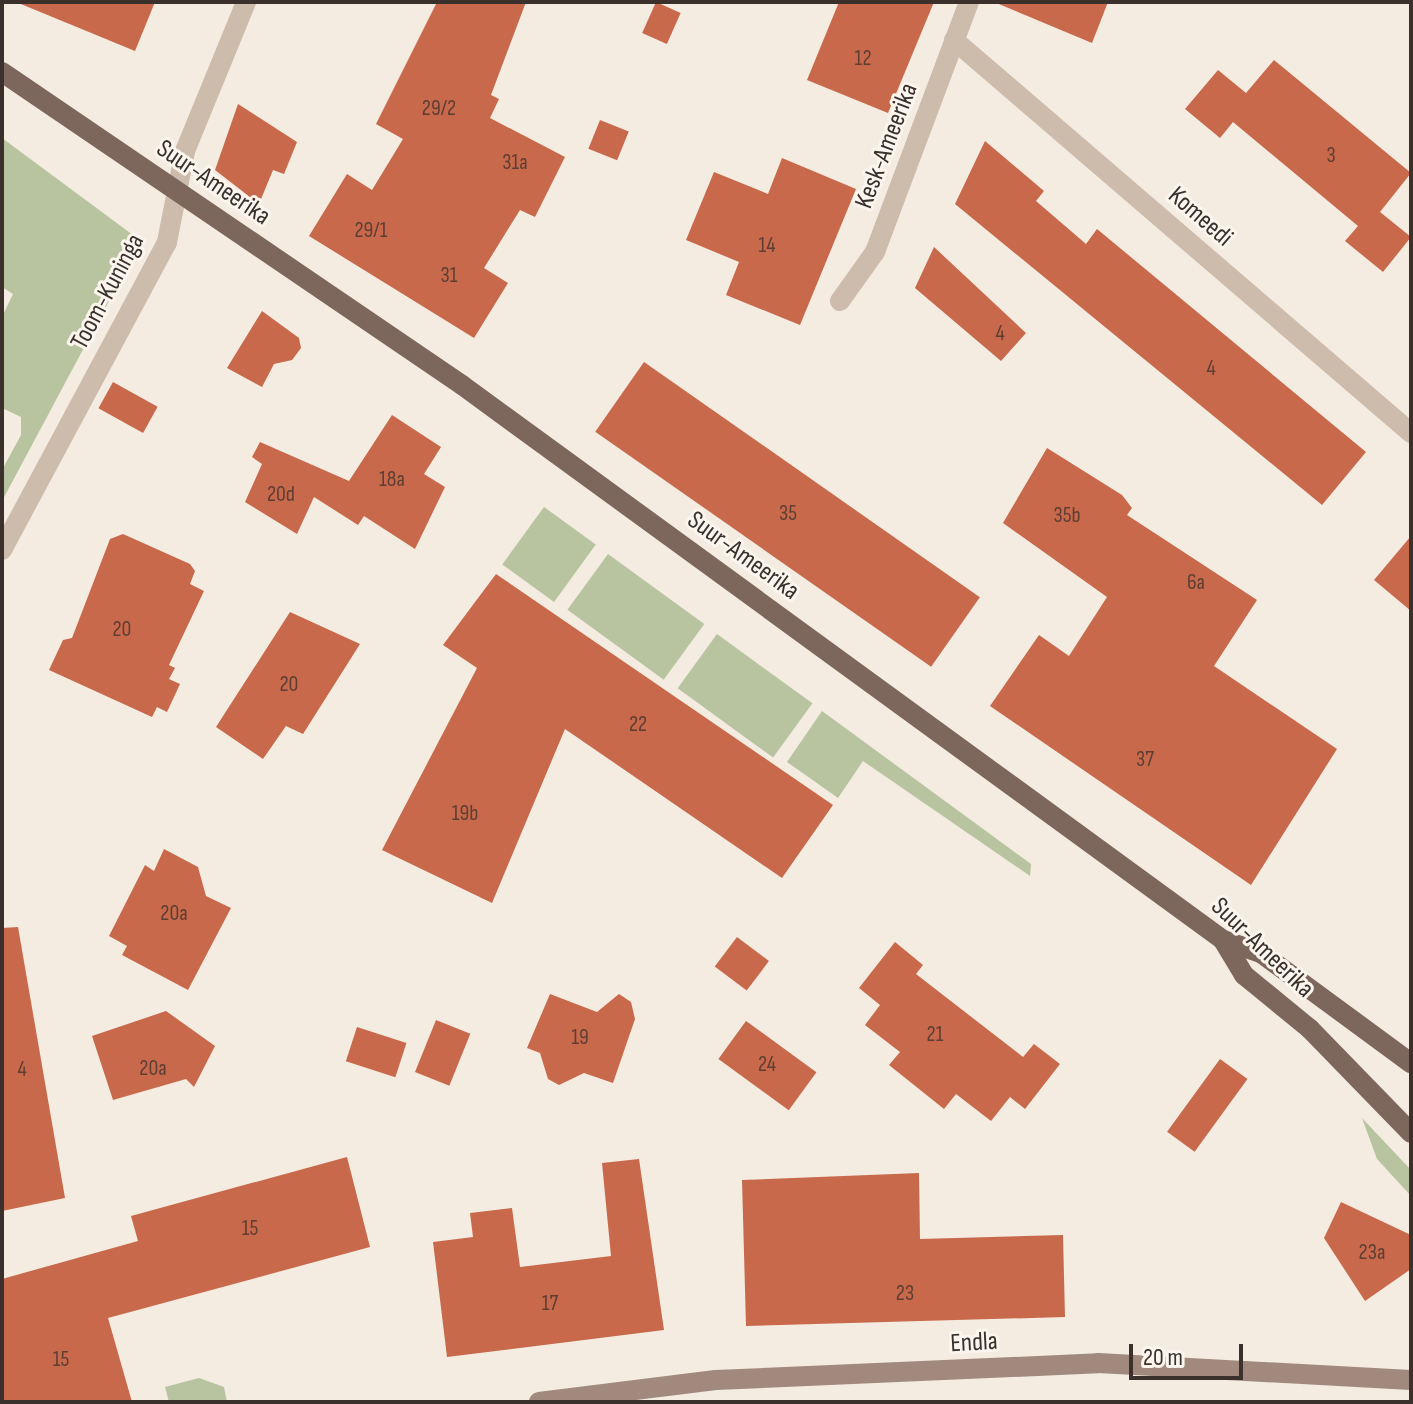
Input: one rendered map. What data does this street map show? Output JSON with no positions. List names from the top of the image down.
{
  "streets": {
    "main road": ["Suur-Ameerika", "Endla"],
    "street": ["Kesk-Ameerika", "Komeedi", "Toom-Kuninga"]
  },
  "crossings": [
    ["Kesk-Ameerika", "Komeedi"],
    ["Suur-Ameerika", "Toom-Kuninga"]
  ],
  "house_numbers": [
    "12",
    "29/2",
    "3",
    "31a",
    "29/1",
    "14",
    "31",
    "4",
    "4",
    "18a",
    "20d",
    "35",
    "35b",
    "6a",
    "20",
    "20",
    "22",
    "37",
    "19b",
    "20a",
    "21",
    "19",
    "24",
    "20a",
    "4",
    "15",
    "23a",
    "23",
    "17",
    "15"
  ],
  "scale_bar": "20 m"
}
